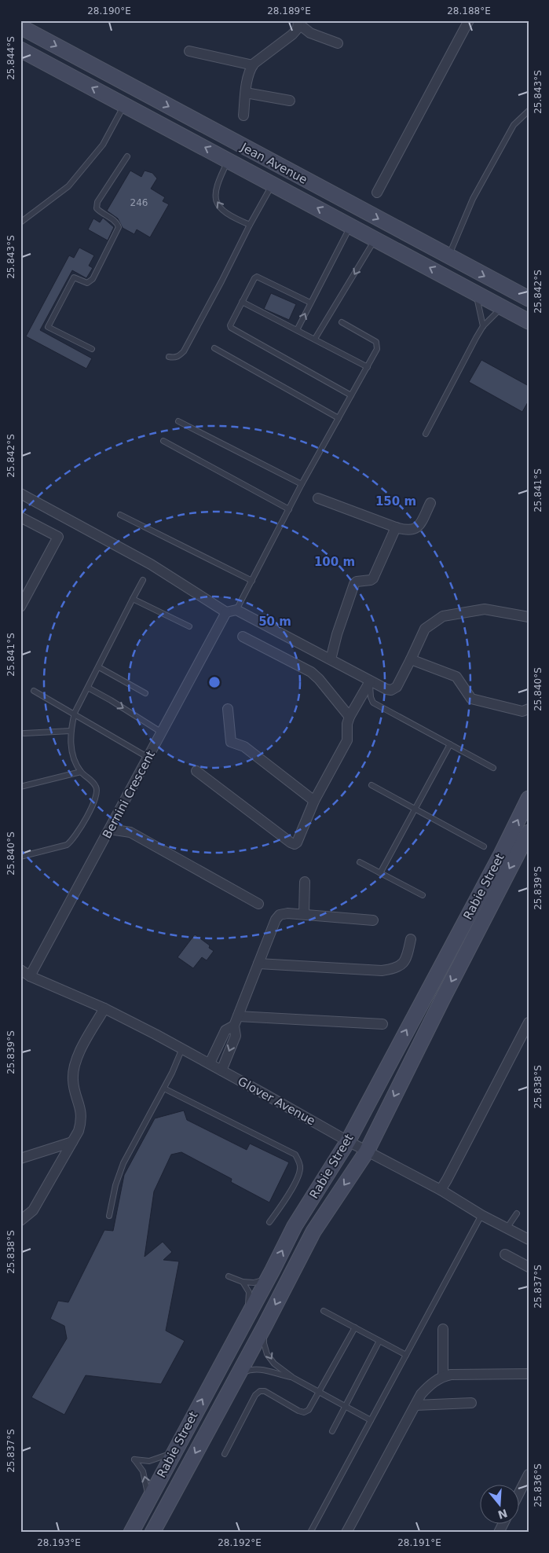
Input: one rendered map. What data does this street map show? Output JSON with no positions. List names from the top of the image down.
{
  "streets": {
    "main road": ["Jean Avenue", "Rabie Street"],
    "street": ["Bernini Crescent", "Glover Avenue"]
  },
  "crossings": [
    ["Bernini Crescent", "Glover Avenue"],
    ["Rabie Street", "Glover Avenue"]
  ],
  "house_numbers": ["246"],
  "north": "bottom",
  "coordinates": [
    "28.190°E",
    "28.189°E",
    "28.188°E",
    "25.844°S",
    "25.843°S",
    "25.842°S",
    "25.841°S",
    "25.840°S",
    "25.839°S",
    "25.838°S",
    "25.837°S",
    "25.836°S",
    "28.193°E",
    "28.192°E",
    "28.191°E"
  ],
  "rings": ["150 m", "100 m", "50 m"]
}
